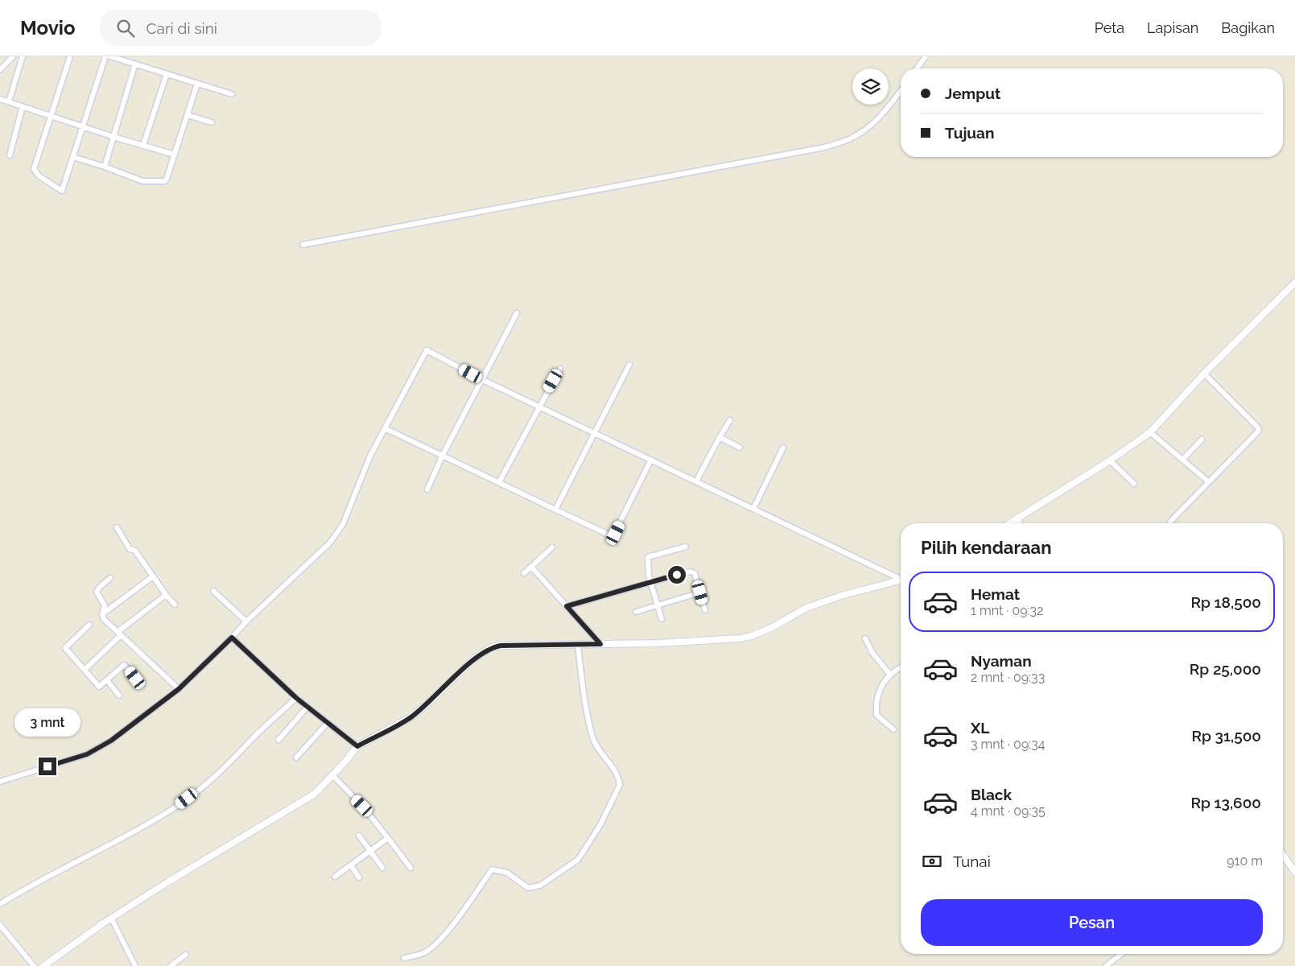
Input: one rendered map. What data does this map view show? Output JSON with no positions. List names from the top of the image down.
{
  "page": {
    "header": "Movio",
    "search": "Cari di sini",
    "nav": ["Peta", "Lapisan", "Bagikan"],
    "banner": ["Jemput", "Tujuan"],
    "heading": "Pilih kendaraan",
    "list": [
      {
        "name": "Hemat",
        "note": "1 mnt · 09:32",
        "value": "Rp 18,500"
      },
      {
        "name": "Nyaman",
        "note": "2 mnt · 09:33",
        "value": "Rp 25,000"
      },
      {
        "name": "XL",
        "note": "3 mnt · 09:34",
        "value": "Rp 31,500"
      },
      {
        "name": "Black",
        "note": "4 mnt · 09:35",
        "value": "Rp 13,600"
      }
    ],
    "bubble": "3 mnt",
    "pay": ["Tunai", "910 m"],
    "buttons": "Pesan"
  }
}
